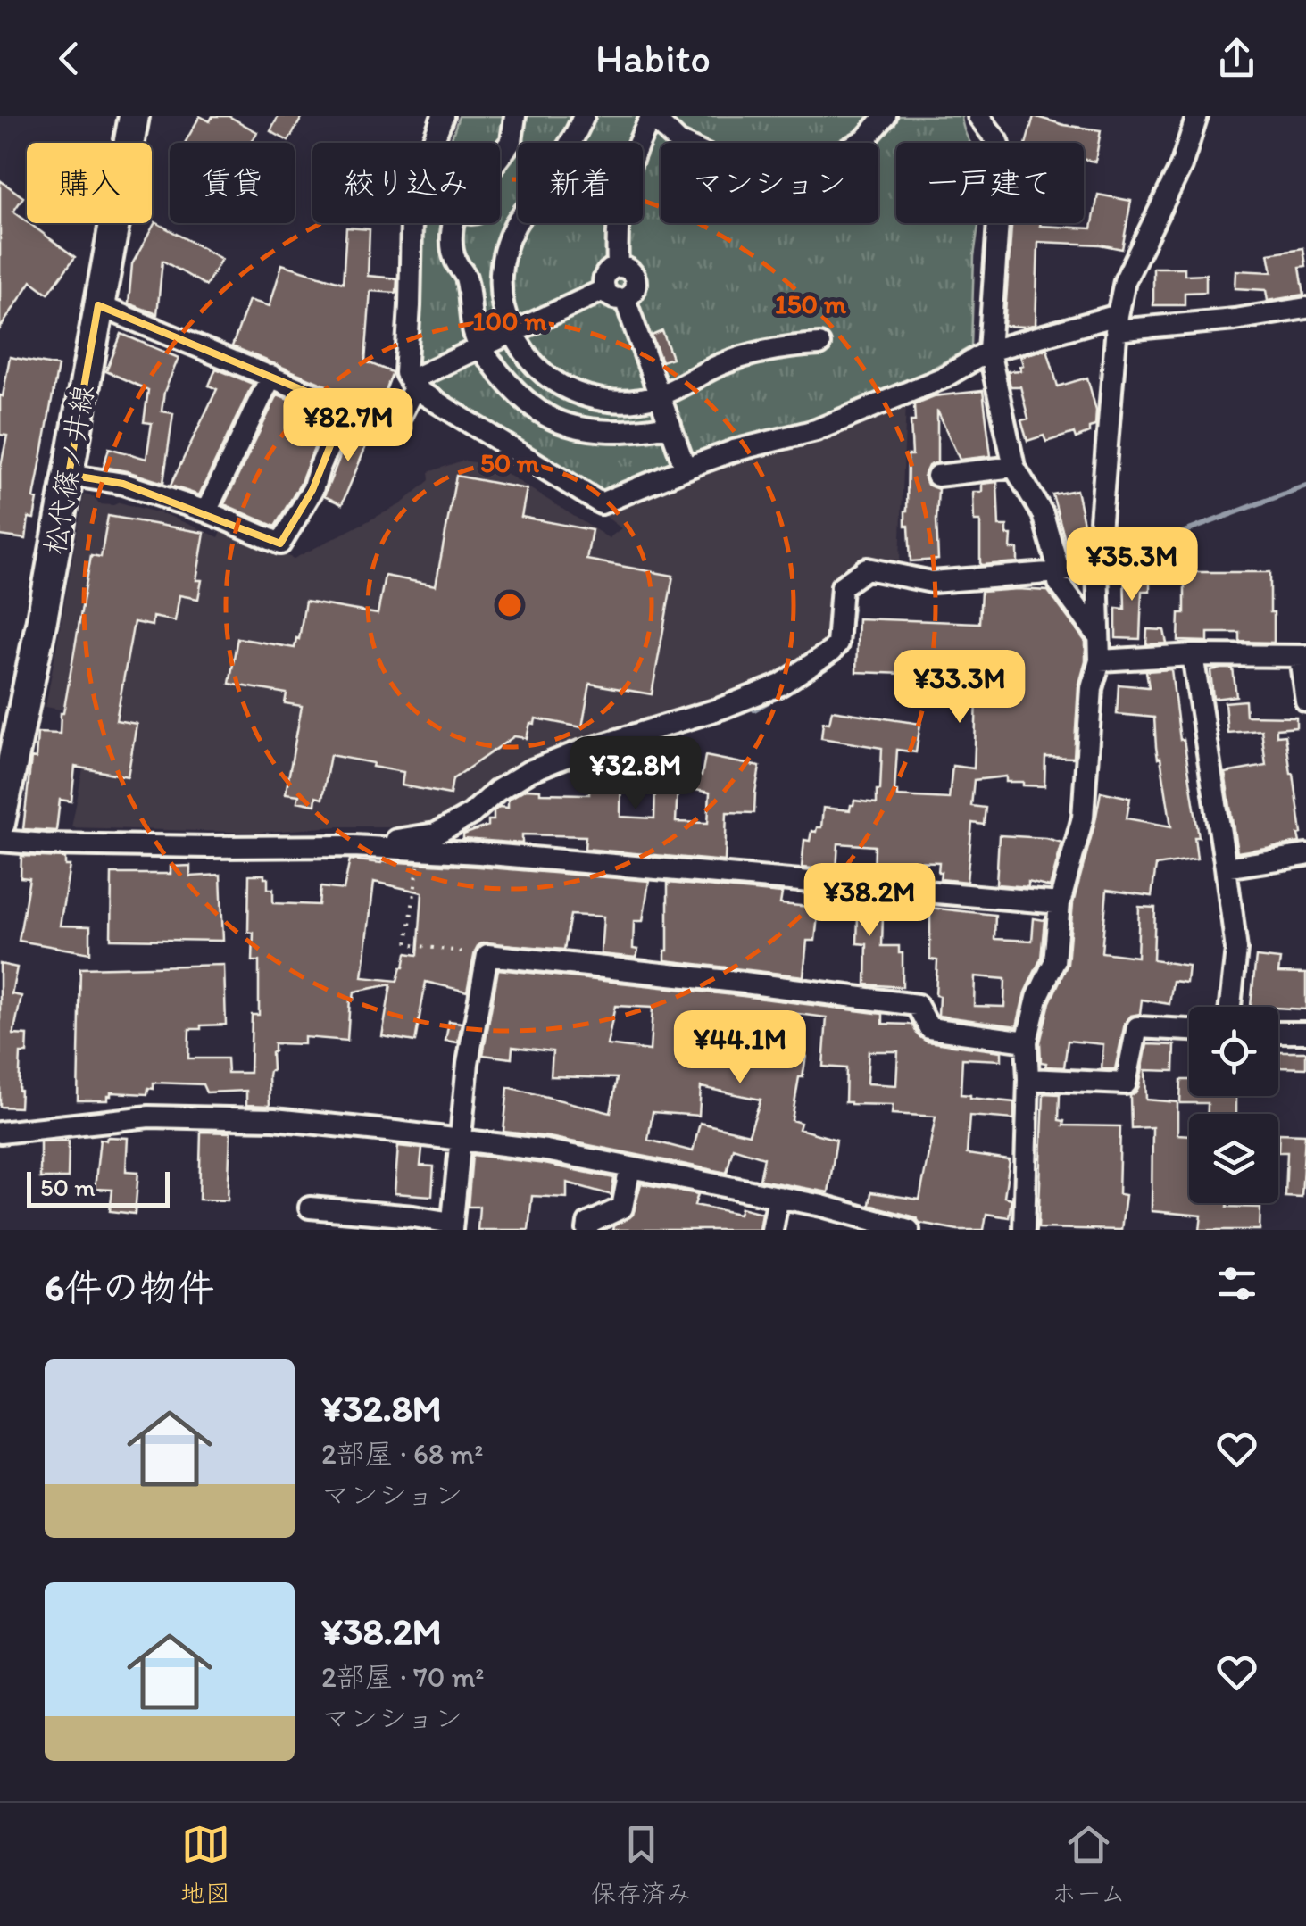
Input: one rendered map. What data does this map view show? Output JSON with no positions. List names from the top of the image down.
{
  "streets": {
    "main road": ["松代篠ノ井線"]
  },
  "scale_bar": "50 m",
  "page": {
    "header": "Habito",
    "chip": [
      "購入",
      "賃貸",
      "絞り込み",
      "新着",
      "マンション",
      "一戸建て"
    ],
    "price": [
      "¥82.7M",
      "¥35.3M",
      "¥33.3M",
      "¥32.8M",
      "¥38.2M",
      "¥44.1M"
    ],
    "scale": "50 m",
    "heading": "6件の物件",
    "list": [
      {
        "name": "¥32.8M",
        "note": "2部屋 · 68 m² · マンション"
      },
      {
        "name": "¥38.2M",
        "note": "2部屋 · 70 m² · マンション"
      }
    ],
    "tabs": ["地図", "保存済み", "ホーム"]
  },
  "rings": ["150 m", "100 m", "50 m"]
}
